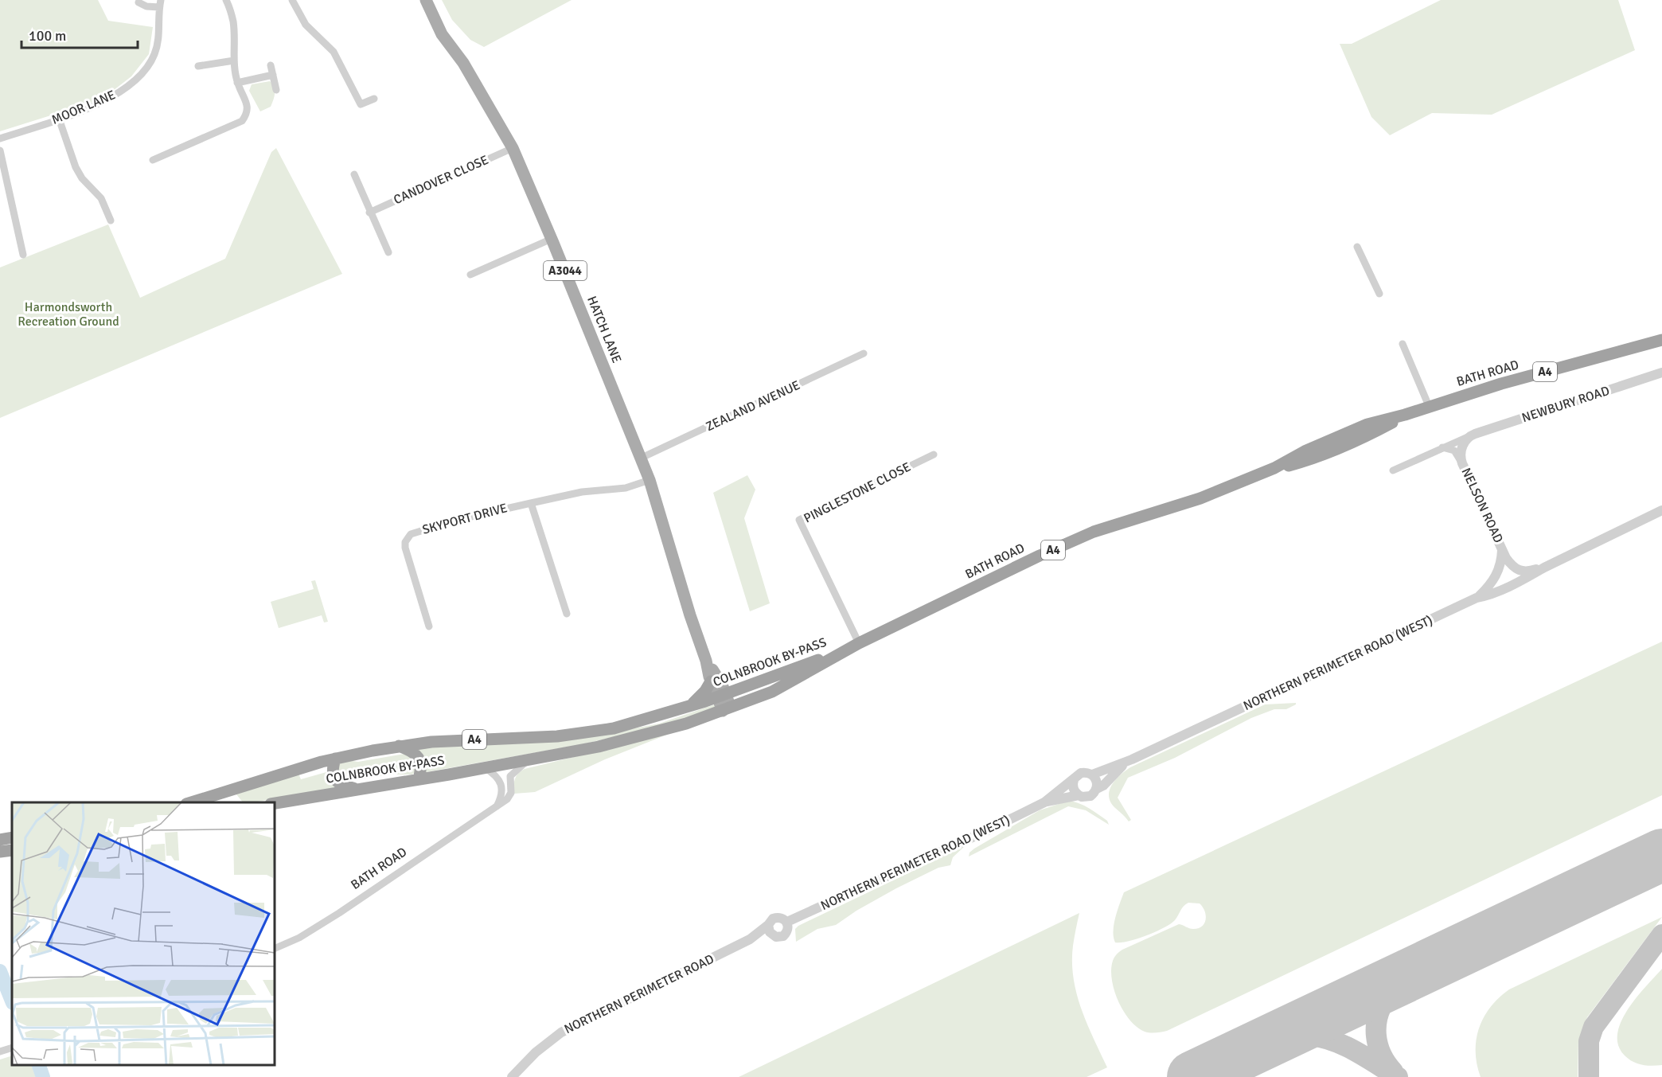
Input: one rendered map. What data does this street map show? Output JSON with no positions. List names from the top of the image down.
{
  "streets": {
    "highway": ["A4", "BATH ROAD", "COLNBROOK BY-PASS"],
    "main road": ["A3044", "HATCH LANE"],
    "street": [
      "MOOR LANE",
      "CANDOVER CLOSE",
      "NEWBURY ROAD",
      "ZEALAND AVENUE",
      "PINGLESTONE CLOSE",
      "NELSON ROAD",
      "SKYPORT DRIVE",
      "NORTHERN PERIMETER ROAD (WEST)",
      "NORTHERN PERIMETER ROAD"
    ]
  },
  "crossings": [
    ["CANDOVER CLOSE", "HATCH LANE"],
    ["HATCH LANE", "ZEALAND AVENUE"],
    ["HATCH LANE", "SKYPORT DRIVE"],
    ["HATCH LANE", "COLNBROOK BY-PASS"],
    ["BATH ROAD", "PINGLESTONE CLOSE"],
    ["BATH ROAD", "COLNBROOK BY-PASS"],
    ["NEWBURY ROAD", "NELSON ROAD"],
    ["NELSON ROAD", "NORTHERN PERIMETER ROAD (WEST)"],
    ["NORTHERN PERIMETER ROAD (WEST)", "NORTHERN PERIMETER ROAD"]
  ],
  "parks": ["Harmondsworth Recreation Ground"],
  "scale_bar": "100 m"
}
